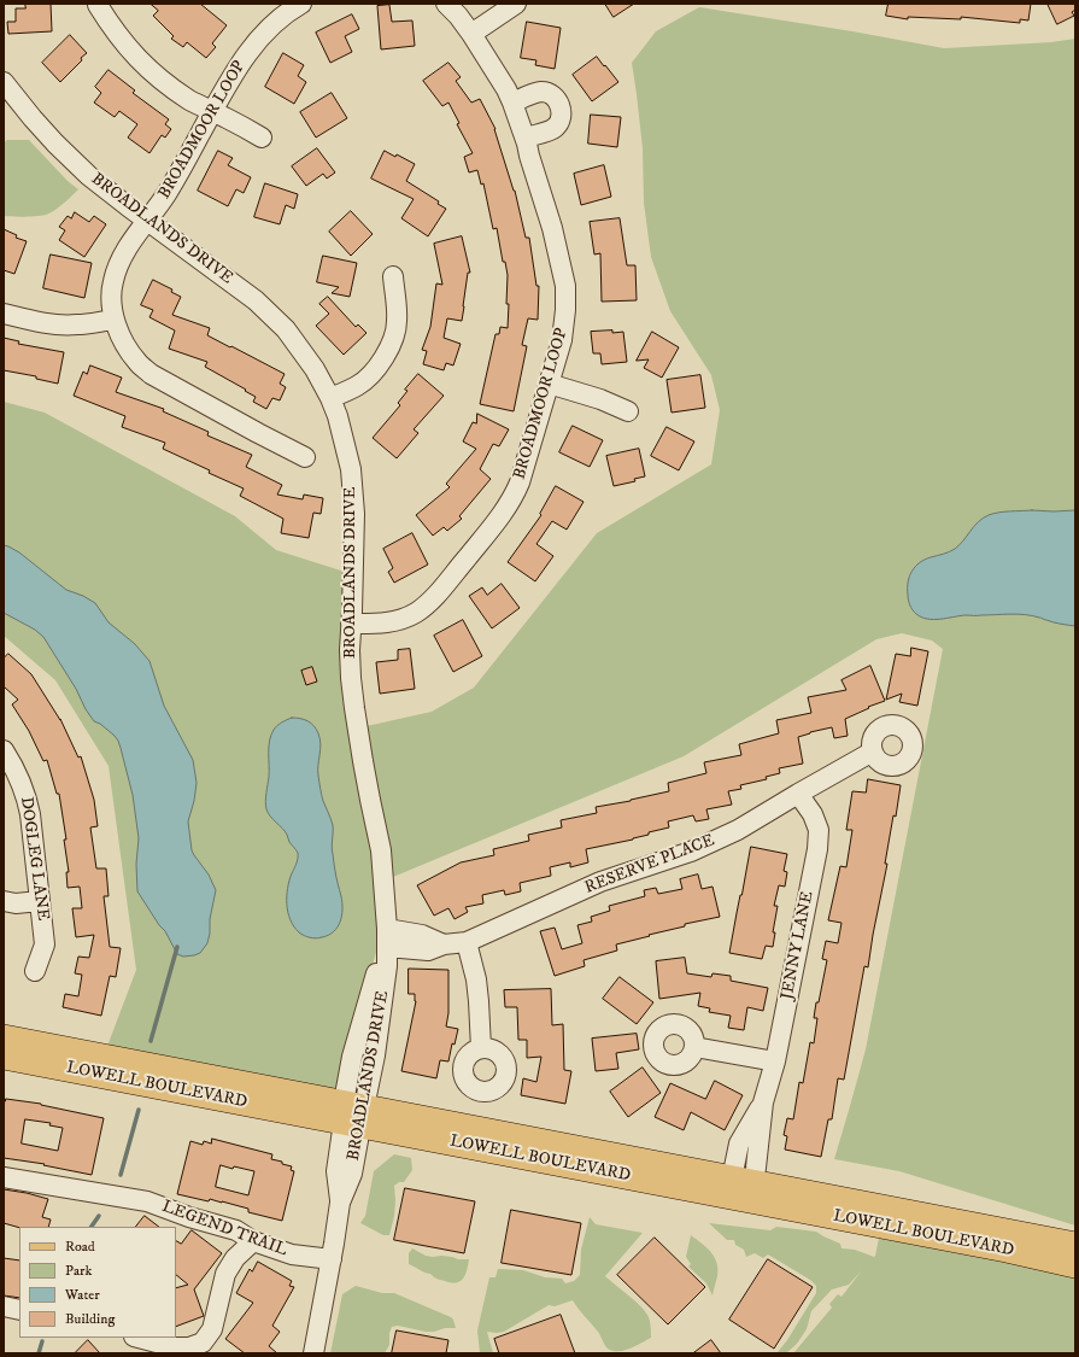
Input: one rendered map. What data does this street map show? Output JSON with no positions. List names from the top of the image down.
{
  "streets": {
    "main road": ["LOWELL BOULEVARD"],
    "street": [
      "BROADMOOR LOOP",
      "BROADLANDS DRIVE",
      "DOGLEG LANE",
      "RESERVE PLACE",
      "JENNY LANE",
      "LEGEND TRAIL"
    ]
  },
  "crossings": [
    ["BROADMOOR LOOP", "BROADLANDS DRIVE"],
    ["BROADLANDS DRIVE", "RESERVE PLACE"],
    ["BROADLANDS DRIVE", "LOWELL BOULEVARD"],
    ["BROADLANDS DRIVE", "LEGEND TRAIL"],
    ["RESERVE PLACE", "JENNY LANE"],
    ["JENNY LANE", "LOWELL BOULEVARD"]
  ],
  "legend": [
    "Road",
    "Park",
    "Water",
    "Building"
  ]
}
